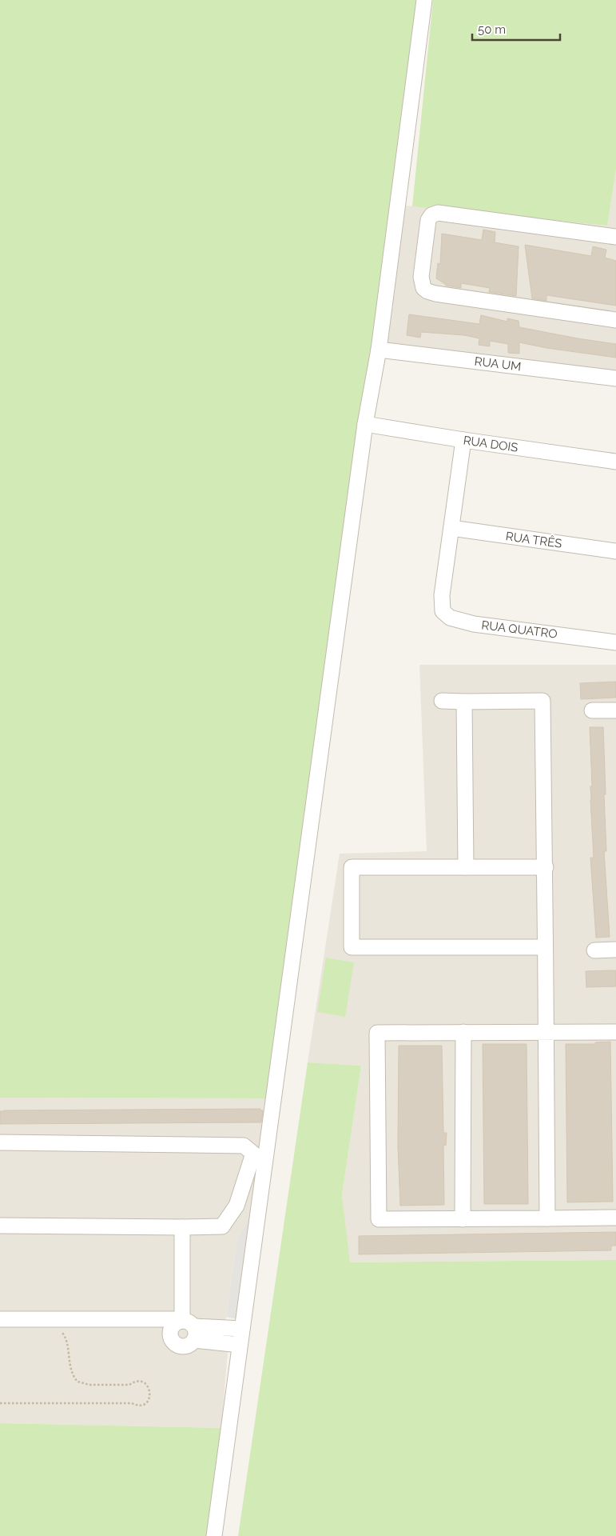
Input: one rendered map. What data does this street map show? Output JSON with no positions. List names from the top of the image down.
{
  "streets": {
    "street": [
      "RUA UM",
      "RUA DOIS",
      "RUA TRÊS",
      "RUA QUATRO"
    ]
  },
  "crossings": [
    ["RUA TRÊS", "RUA QUATRO"]
  ],
  "scale_bar": "50 m"
}
